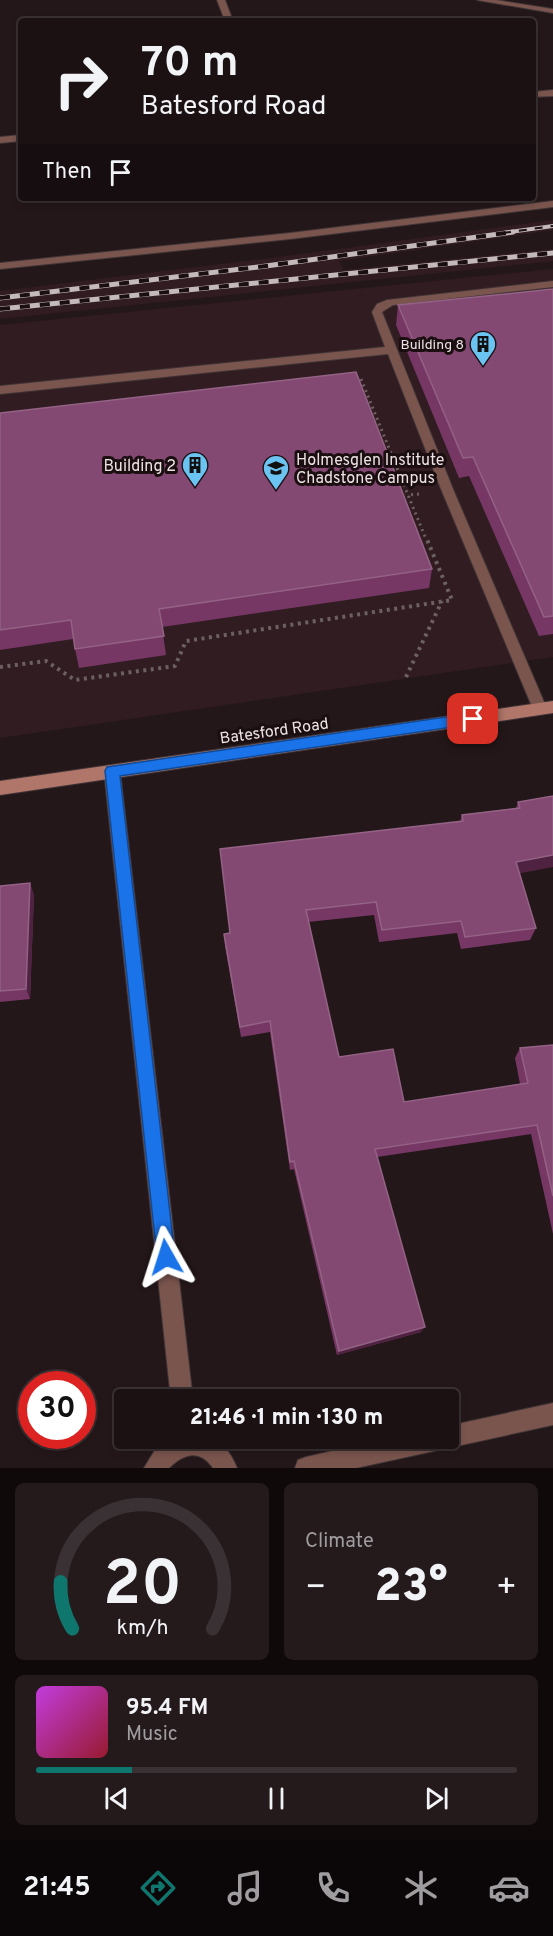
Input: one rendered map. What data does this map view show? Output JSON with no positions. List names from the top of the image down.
{
  "streets": {
    "main road": ["Batesford Road"]
  },
  "places": {
    "building": ["Building 8", "Building 2"],
    "school or university": ["Holmesglen Institute Chadstone Campus"]
  },
  "page": {
    "turn": ["70 m", "Batesford Road"],
    "then": "Then",
    "limit": "30",
    "trip": "21:46 · 1 min · 130 m",
    "tile": "Climate",
    "heat": ["−", "23°", "+"],
    "song": ["95.4 FM", "Music"],
    "tabs": "21:45",
    "gauge": ["20", "km/h"]
  }
}
